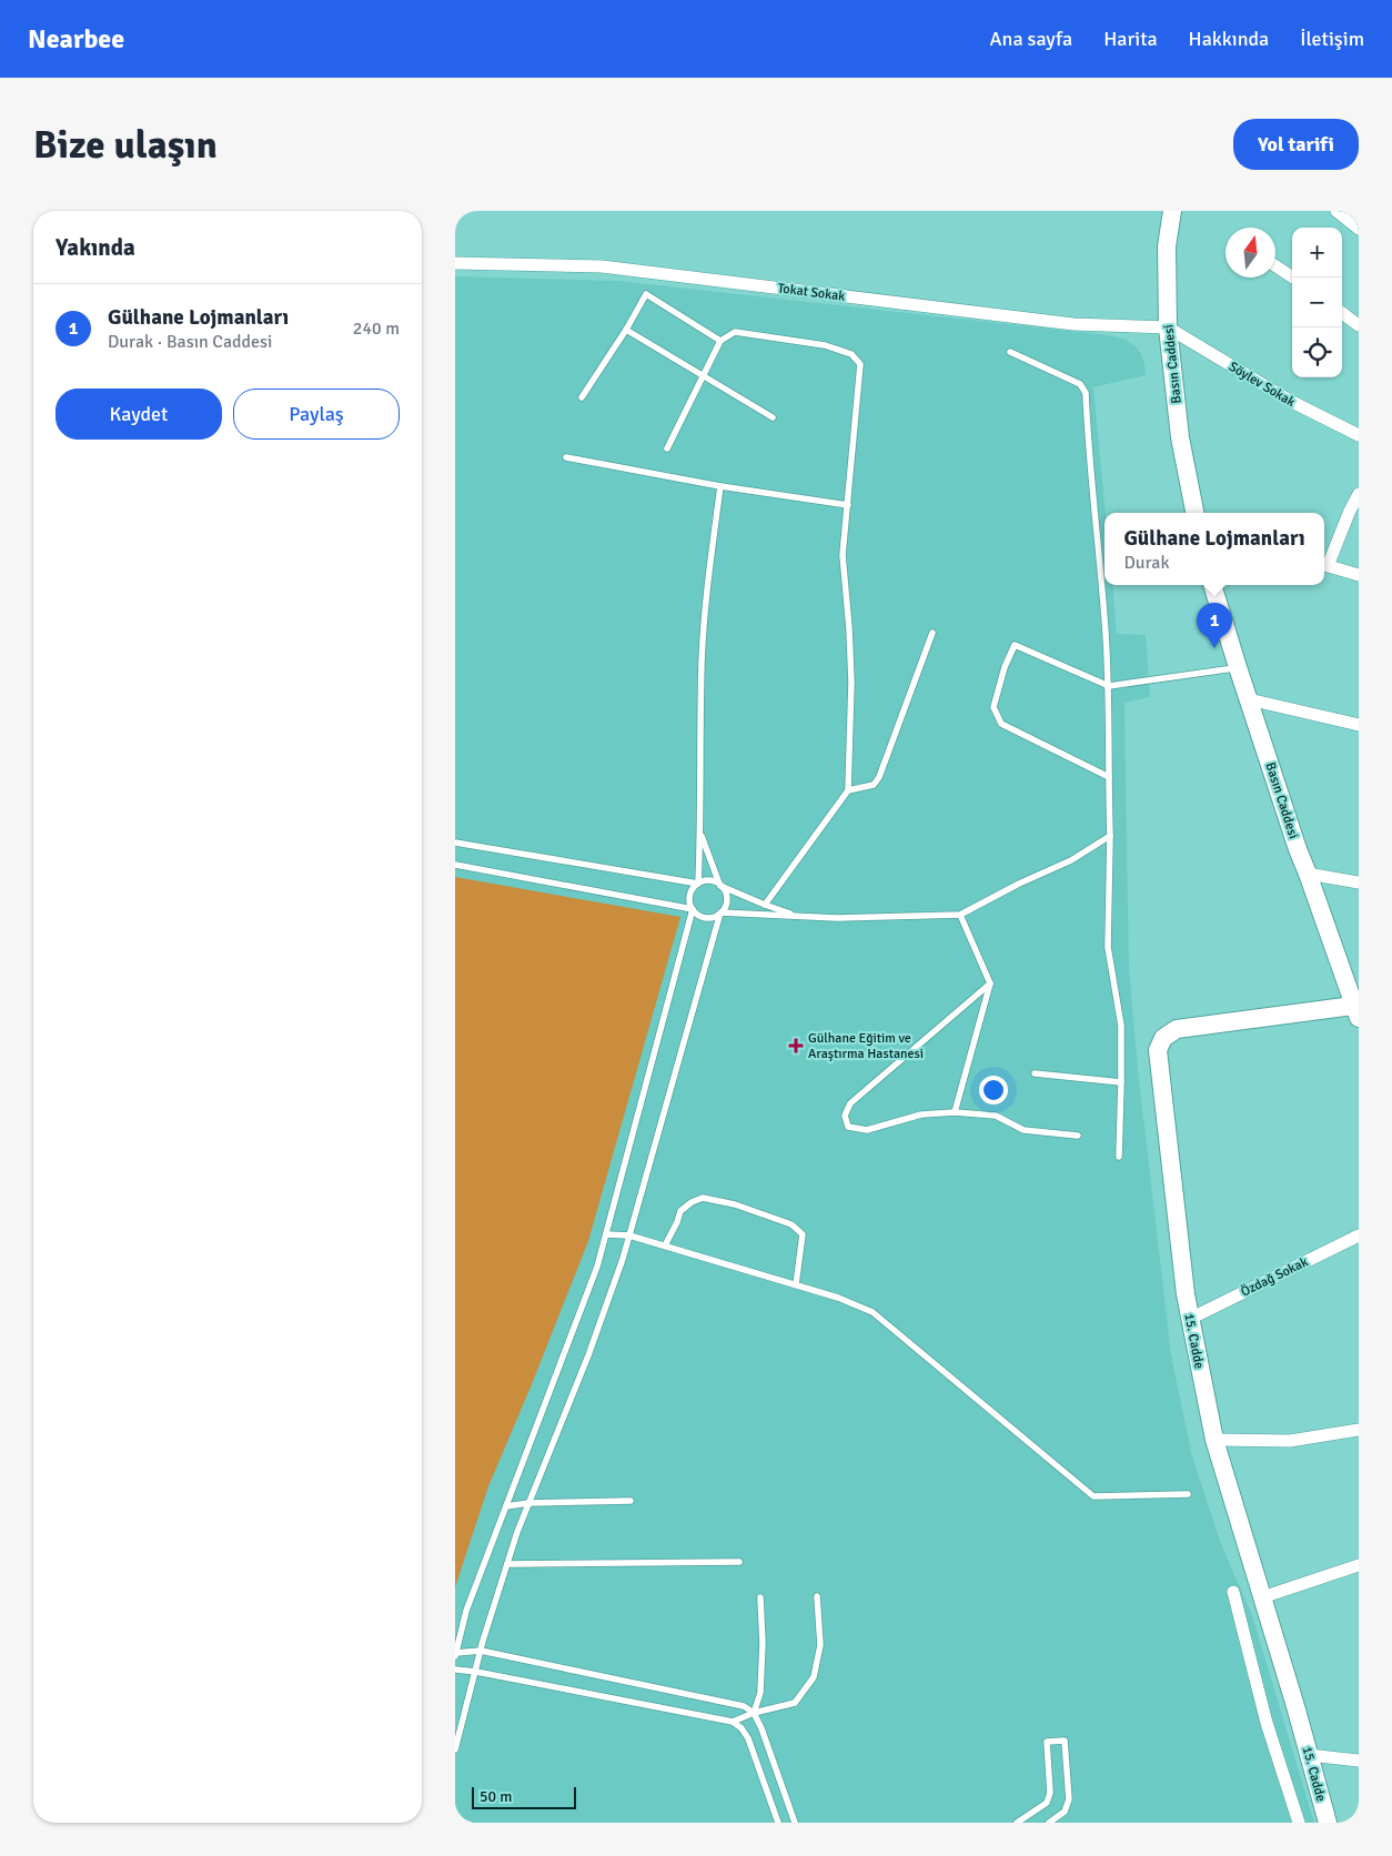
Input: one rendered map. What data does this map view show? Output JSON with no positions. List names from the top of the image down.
{
  "streets": {
    "street": [
      "Tokat Sokak",
      "Basın Caddesi",
      "Söylev Sokak",
      "Özdağ Sokak",
      "15. Cadde"
    ]
  },
  "crossings": [
    ["Tokat Sokak", "Basın Caddesi"],
    ["Tokat Sokak", "Söylev Sokak"],
    ["Basın Caddesi", "Söylev Sokak"],
    ["Basın Caddesi", "15. Cadde"],
    ["Özdağ Sokak", "15. Cadde"]
  ],
  "places": {
    "health": ["Gülhane Eğitim ve Araştırma Hastanesi"]
  },
  "scale_bar": "50 m",
  "north": "top",
  "page": {
    "header": "Nearbee",
    "nav": [
      "Ana sayfa",
      "Harita",
      "Hakkında",
      "İletişim"
    ],
    "buttons": [
      "Yol tarifi",
      ["Kaydet", "Paylaş"]
    ],
    "title": "Bize ulaşın",
    "heading": "Yakında",
    "map_buttons": ["+", "−"],
    "list": [
      {
        "mark": "1",
        "name": "Gülhane Lojmanları",
        "note": "Durak · Basın Caddesi",
        "value": "240 m"
      }
    ],
    "popup": ["Gülhane Lojmanları", "Durak"],
    "pins": "1",
    "scale": "50 m"
  }
}
